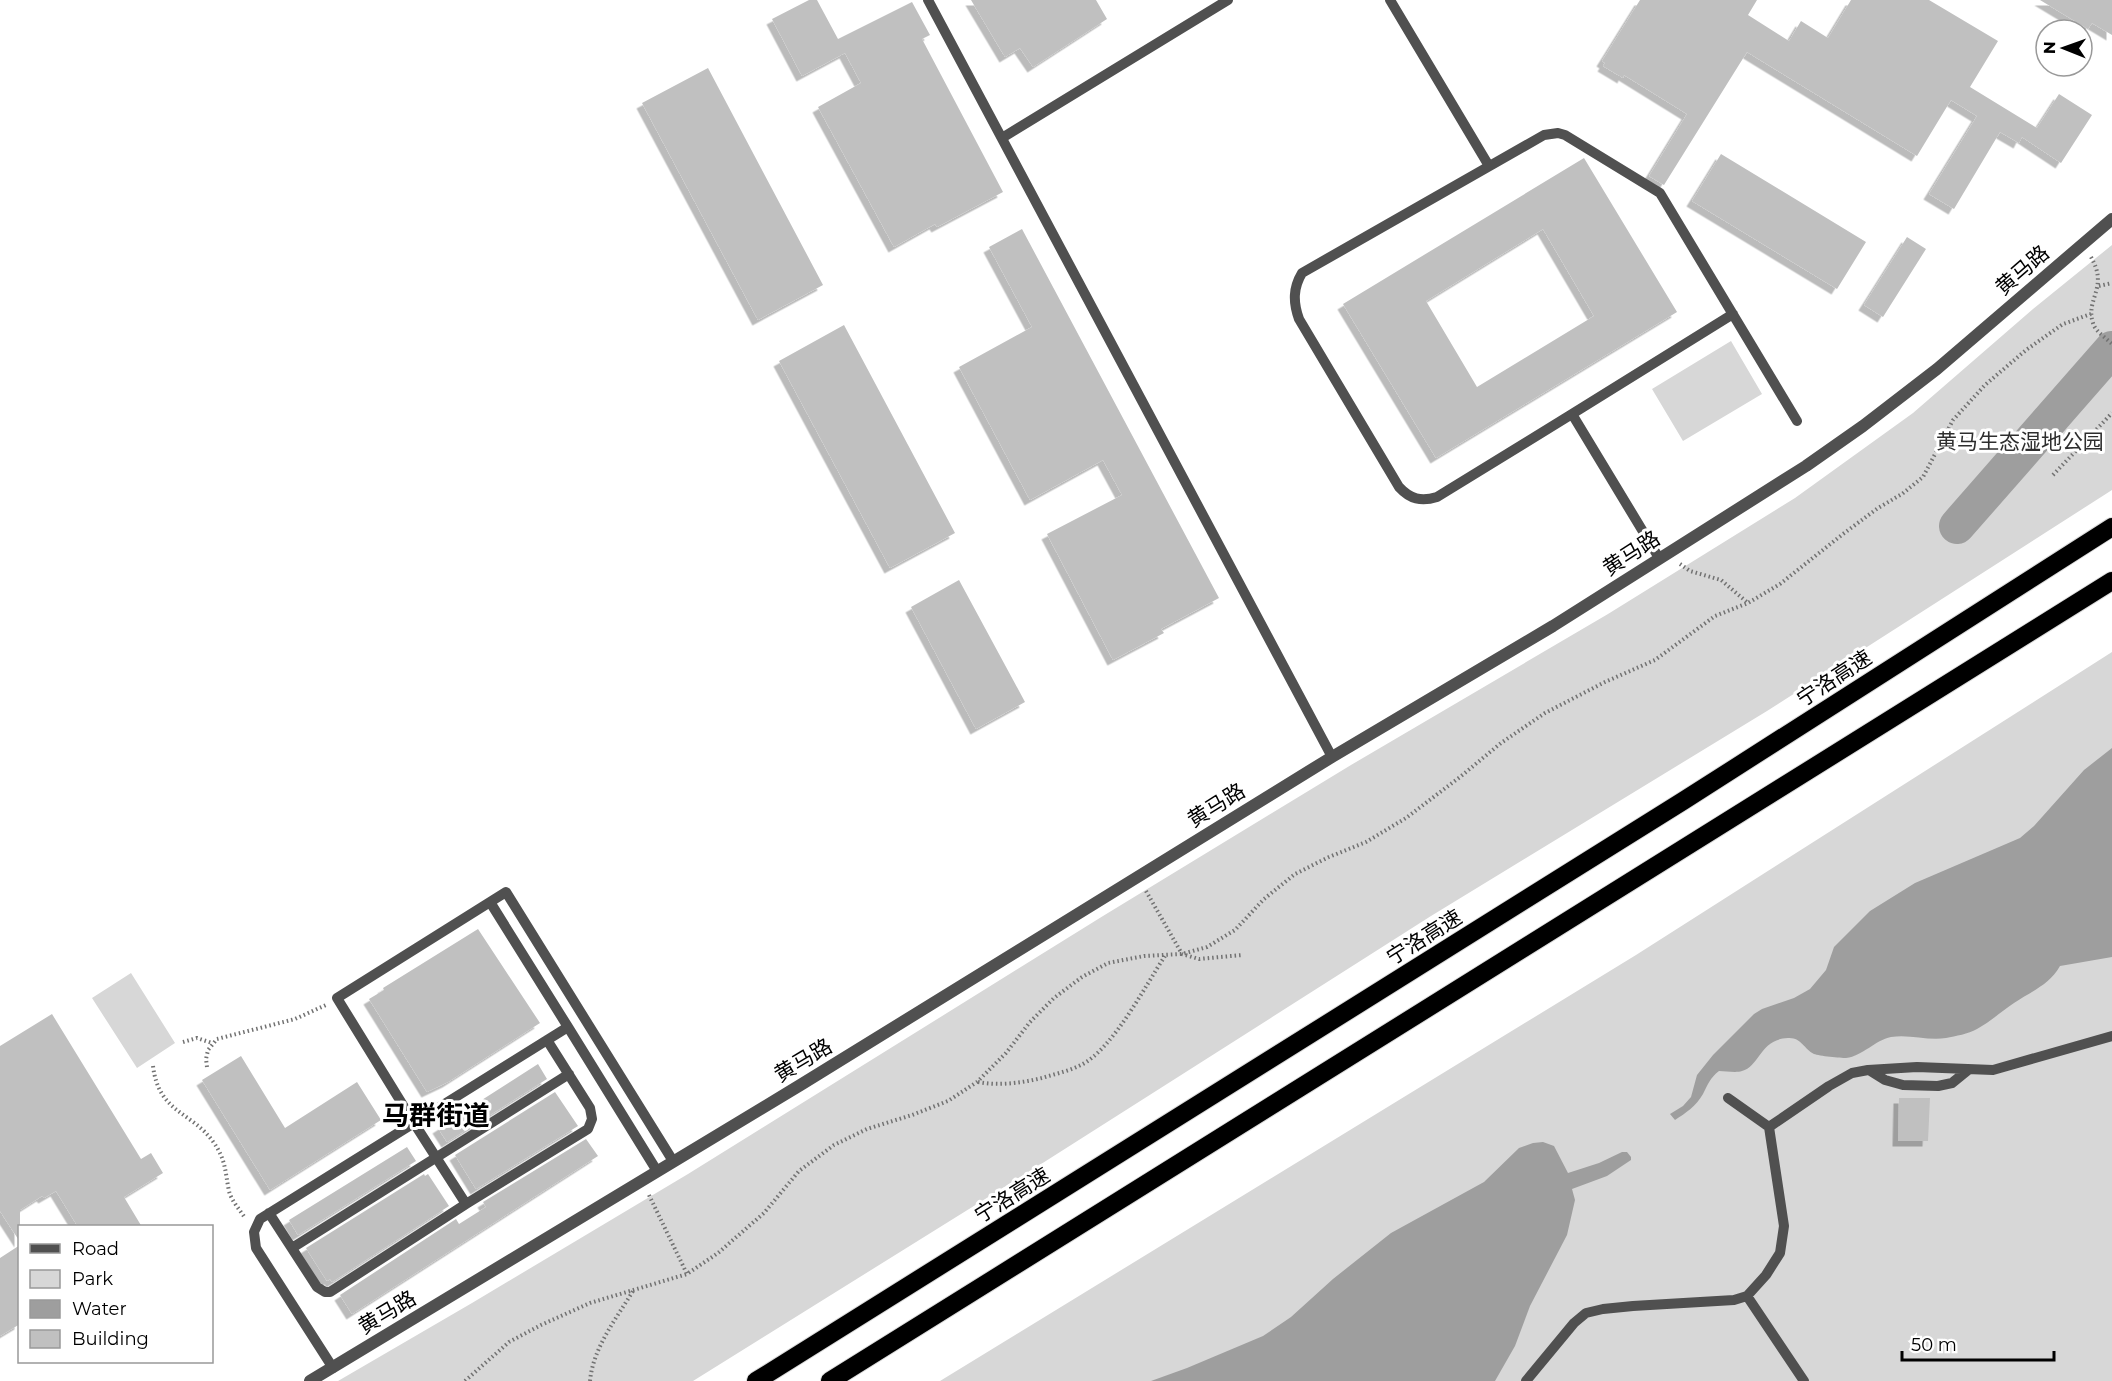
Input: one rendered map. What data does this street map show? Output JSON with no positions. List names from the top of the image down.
{
  "streets": {
    "highway": ["宁洛高速"],
    "street": ["黄马路"]
  },
  "districts": ["马群街道"],
  "parks": ["黄马生态湿地公园"],
  "legend": [
    "Road",
    "Park",
    "Water",
    "Building"
  ],
  "scale_bar": "50 m",
  "north": "left"
}
